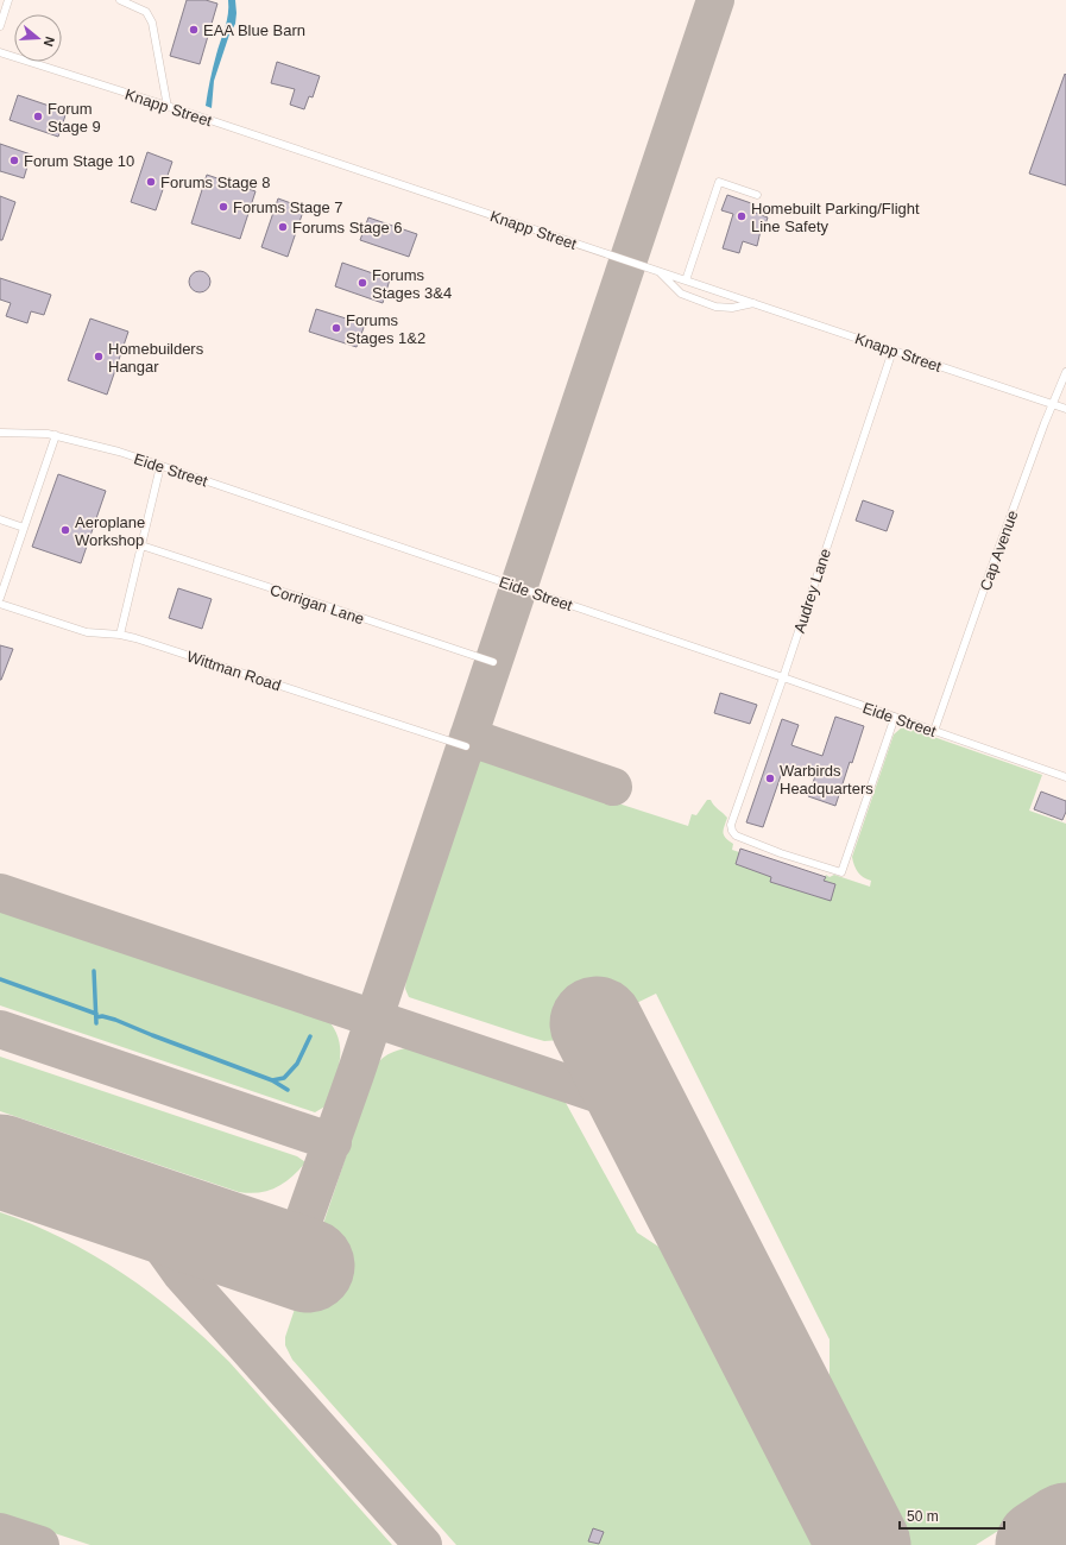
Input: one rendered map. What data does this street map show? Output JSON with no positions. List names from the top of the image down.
{
  "streets": {
    "lane": [
      "Knapp Street",
      "Eide Street",
      "Cap Avenue",
      "Audrey Lane",
      "Corrigan Lane",
      "Wittman Road"
    ]
  },
  "crossings": [
    ["Knapp Street", "Cap Avenue"],
    ["Knapp Street", "Audrey Lane"],
    ["Eide Street", "Cap Avenue"],
    ["Eide Street", "Audrey Lane"]
  ],
  "places": [
    "EAA Blue Barn",
    "Forum Stage 9",
    "Forum Stage 10",
    "Forums Stage 8",
    "Forums Stage 7",
    "Homebuilt Parking/Flight Line Safety",
    "Forums Stage 6",
    "Forums Stages 3&4",
    "Forums Stages 1&2",
    "Homebuilders Hangar",
    "Aeroplane Workshop",
    "Warbirds Headquarters"
  ],
  "scale_bar": "50 m",
  "north": "right"
}
